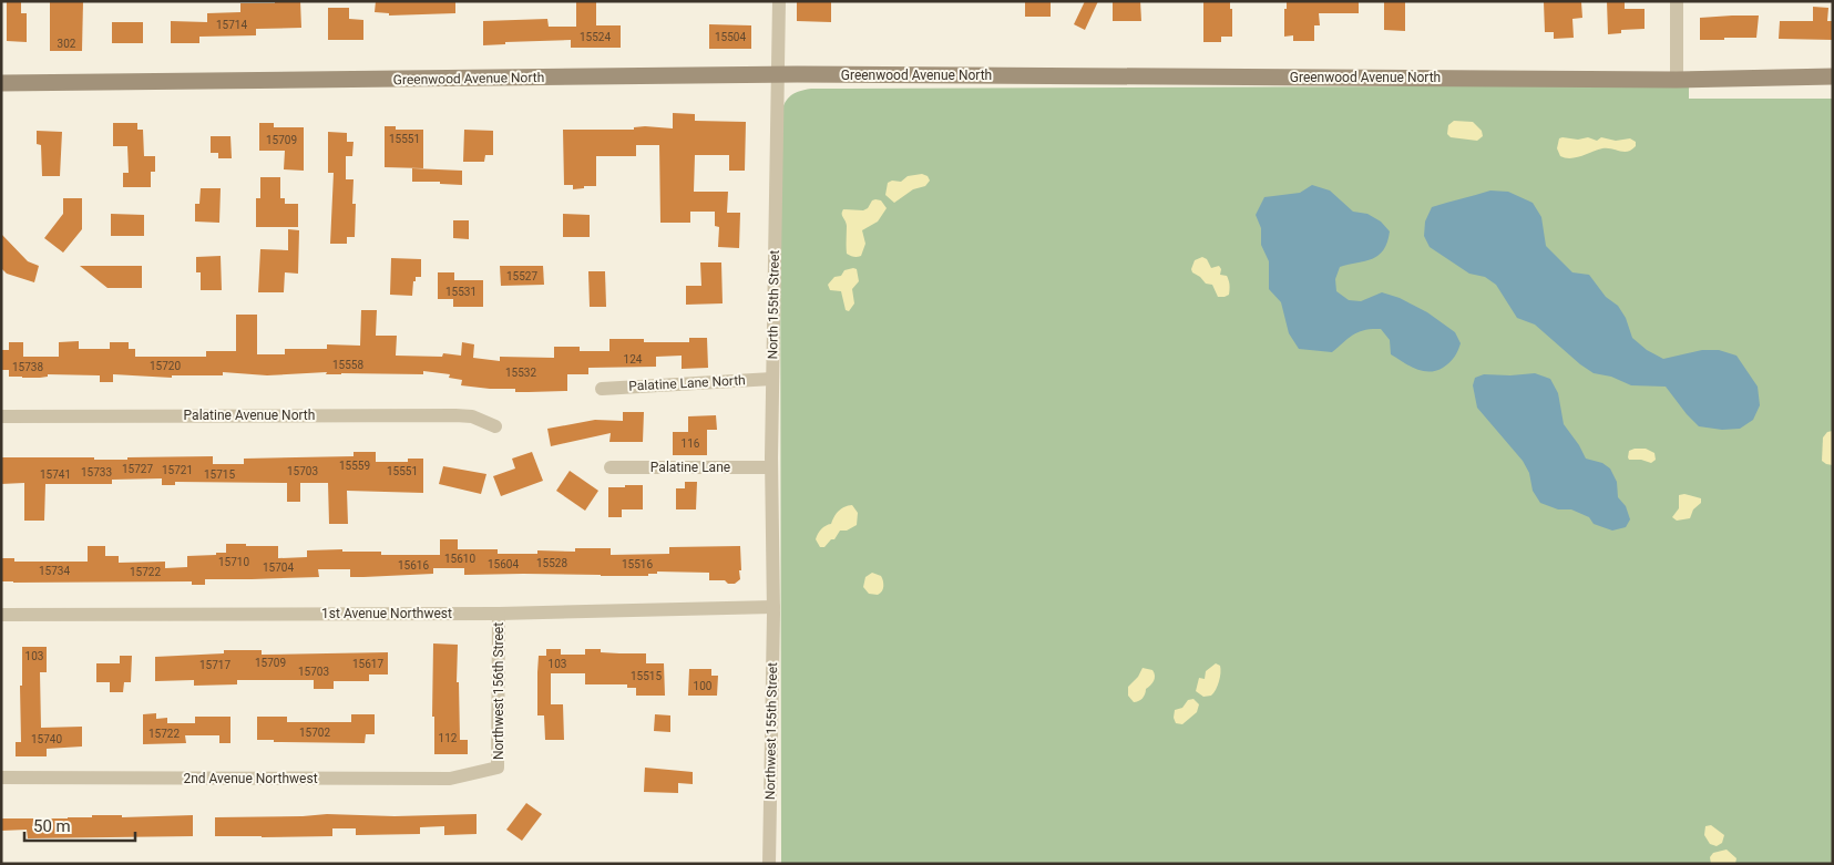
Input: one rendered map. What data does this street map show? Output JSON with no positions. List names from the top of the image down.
{
  "streets": {
    "street": [
      "Greenwood Avenue North",
      "North 155th Street",
      "Palatine Lane North",
      "Palatine Avenue North",
      "Palatine Lane",
      "1st Avenue Northwest",
      "Northwest 156th Street",
      "Northwest 155th Street",
      "2nd Avenue Northwest"
    ]
  },
  "crossings": [
    ["Greenwood Avenue North", "North 155th Street"],
    ["North 155th Street", "Palatine Lane North"],
    ["North 155th Street", "Palatine Lane"],
    ["North 155th Street", "1st Avenue Northwest"],
    ["North 155th Street", "Northwest 155th Street"],
    ["1st Avenue Northwest", "Northwest 156th Street"],
    ["1st Avenue Northwest", "Northwest 155th Street"],
    ["Northwest 156th Street", "2nd Avenue Northwest"]
  ],
  "house_numbers": [
    "15714",
    "15524",
    "15504",
    "302",
    "15551",
    "15709",
    "15527",
    "15531",
    "124",
    "15558",
    "15720",
    "15738",
    "15532",
    "116",
    "15559",
    "15727",
    "15721",
    "15703",
    "15551",
    "15733",
    "15741",
    "15715",
    "15610",
    "15710",
    "15528",
    "15604",
    "15516",
    "15616",
    "15704",
    "15734",
    "15722",
    "103",
    "15709",
    "15617",
    "103",
    "15717",
    "15703",
    "15515",
    "100",
    "15702",
    "15722",
    "112",
    "15740"
  ],
  "scale_bar": "50 m"
}
